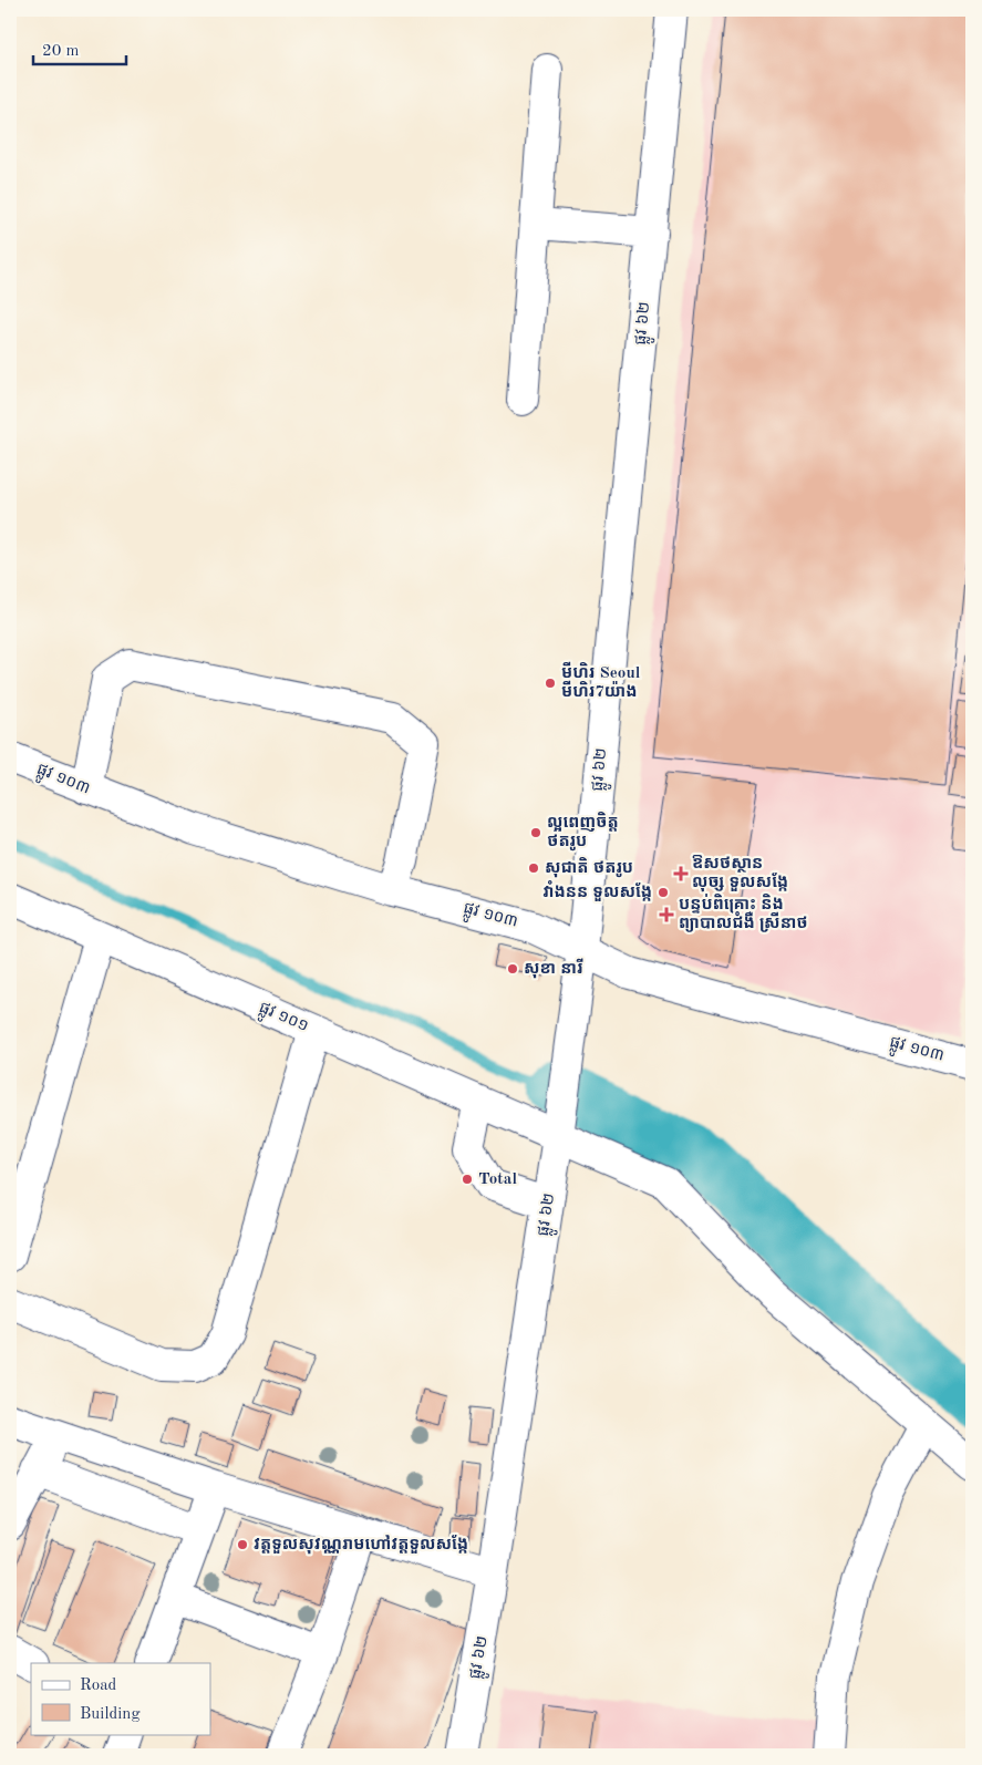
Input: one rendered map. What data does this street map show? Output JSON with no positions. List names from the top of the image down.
{
  "streets": {
    "street": ["ផ្លូវ ៦២", "ផ្លូវ ១០៣", "ផ្លូវ ១០១"]
  },
  "crossings": [
    ["ផ្លូវ ៦២", "ផ្លូវ ១០៣"],
    ["ផ្លូវ ៦២", "ផ្លូវ ១០១"]
  ],
  "places": {
    "other": [
      "មីហិរ Seoul មីហិរ7យ៉ាង",
      "ល្អពេញចិត្ត ថតរូប",
      "សុជាតិ ថតរូប",
      "វាំងនន ទួលសង្កែ",
      "សុខា នារី",
      "Total",
      "វត្តទួលសុវណ្ណរាមហៅវត្តទួលសង្កែ"
    ],
    "health": ["ឱសថស្ថាន លុច្ស ទួលសង្កែ", "បន្ទប់ពិគ្រោះ និង ព្យាបាលជំងឺ ស្រីនាថ"]
  },
  "legend": ["Road", "Building"],
  "scale_bar": "20 m"
}
